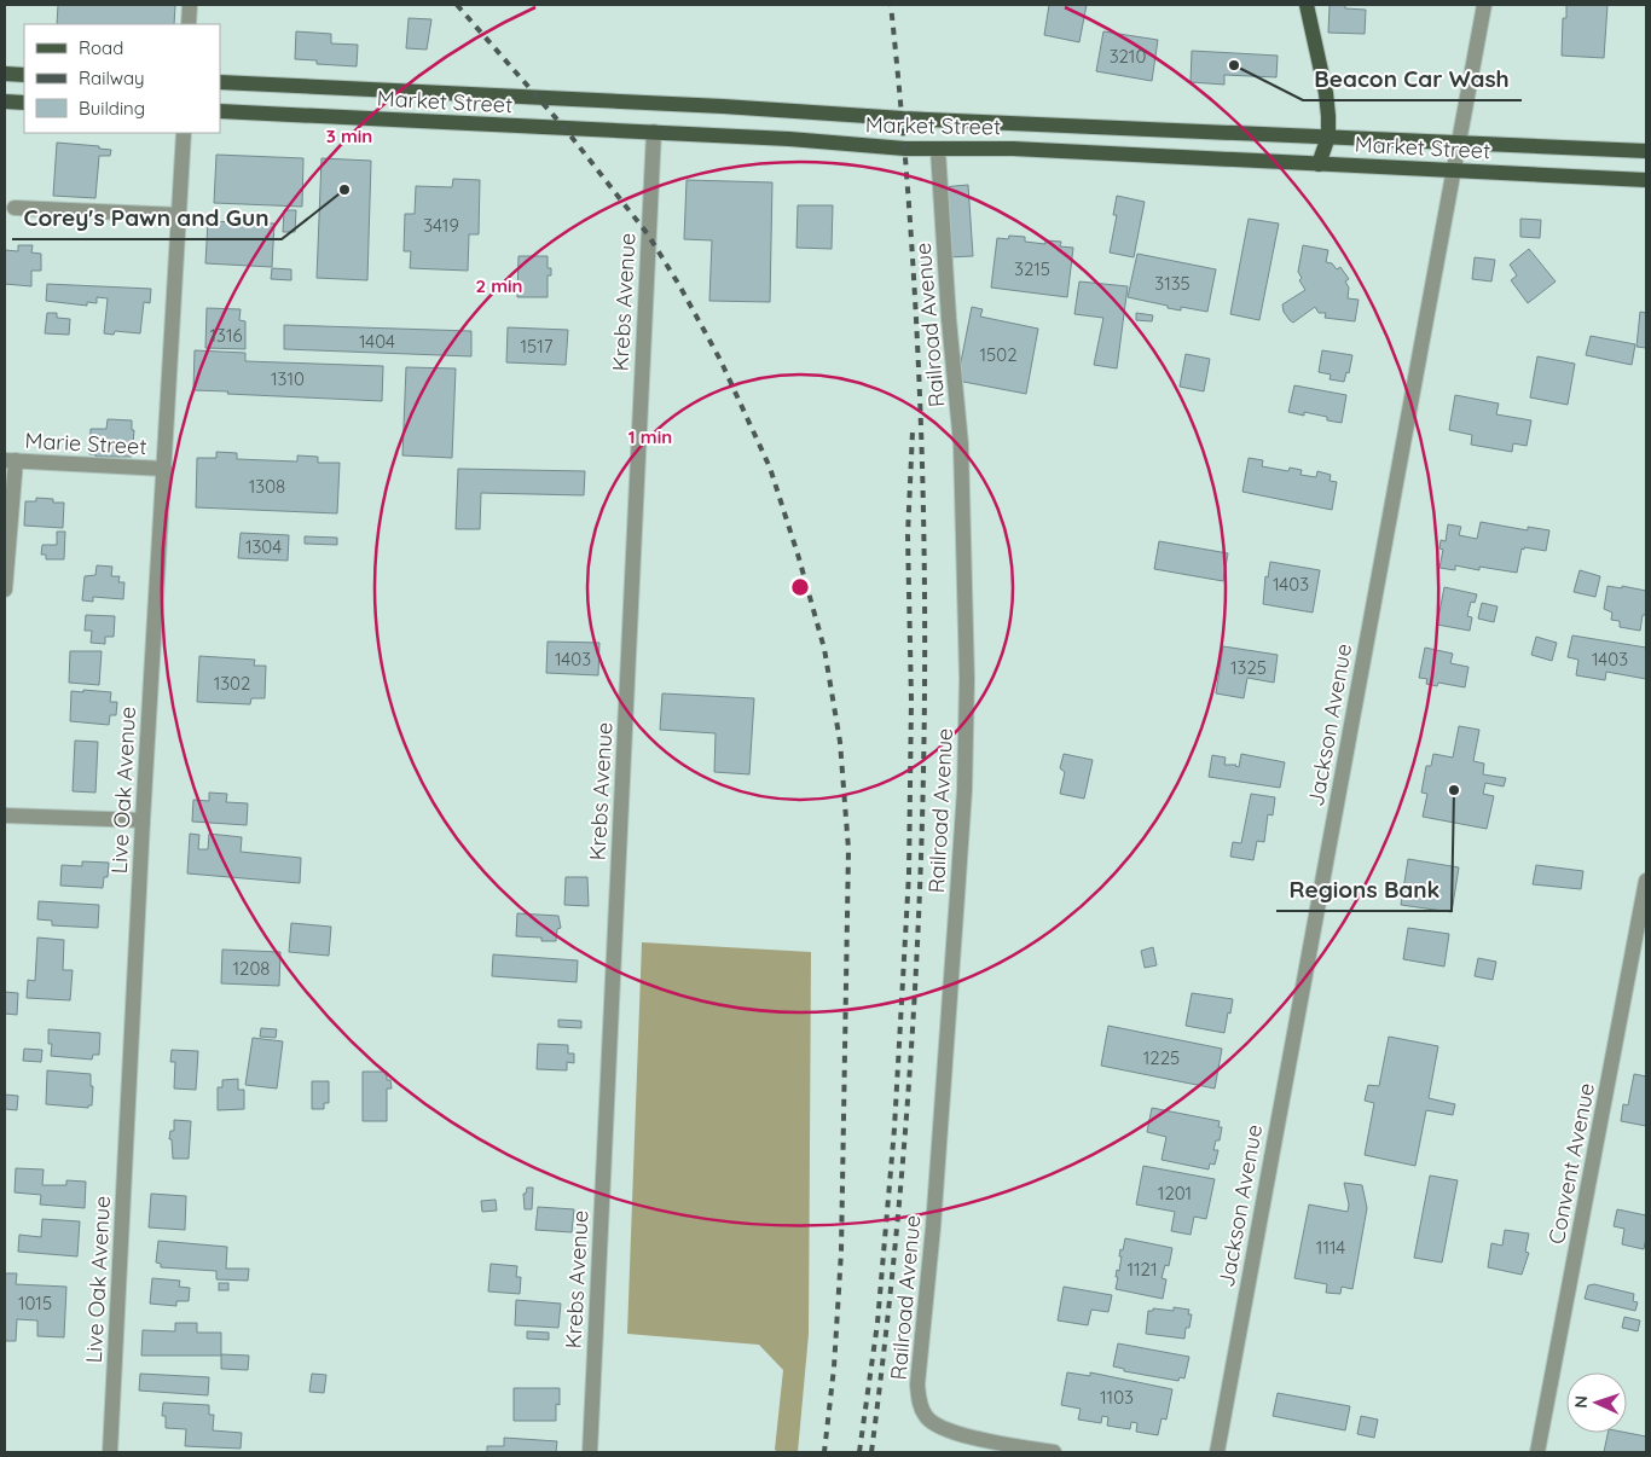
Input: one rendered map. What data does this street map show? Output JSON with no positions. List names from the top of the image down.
{
  "streets": {
    "main road": ["Market Street"],
    "street": [
      "Krebs Avenue",
      "Railroad Avenue",
      "Marie Street",
      "Jackson Avenue",
      "Live Oak Avenue",
      "Convent Avenue"
    ]
  },
  "crossings": [
    ["Market Street", "Krebs Avenue"],
    ["Market Street", "Railroad Avenue"],
    ["Market Street", "Jackson Avenue"],
    ["Marie Street", "Live Oak Avenue"]
  ],
  "places": ["Beacon Car Wash", "Corey's Pawn and Gun", "Regions Bank"],
  "house_numbers": [
    "3210",
    "3419",
    "3215",
    "3135",
    "1316",
    "1404",
    "1517",
    "1502",
    "1310",
    "1308",
    "1304",
    "1403",
    "1403",
    "1403",
    "1325",
    "1302",
    "1208",
    "1225",
    "1201",
    "1114",
    "1121",
    "1015",
    "1103"
  ],
  "legend": ["Road", "Railway", "Building"],
  "north": "left",
  "rings": ["3 min", "2 min", "1 min"]
}
